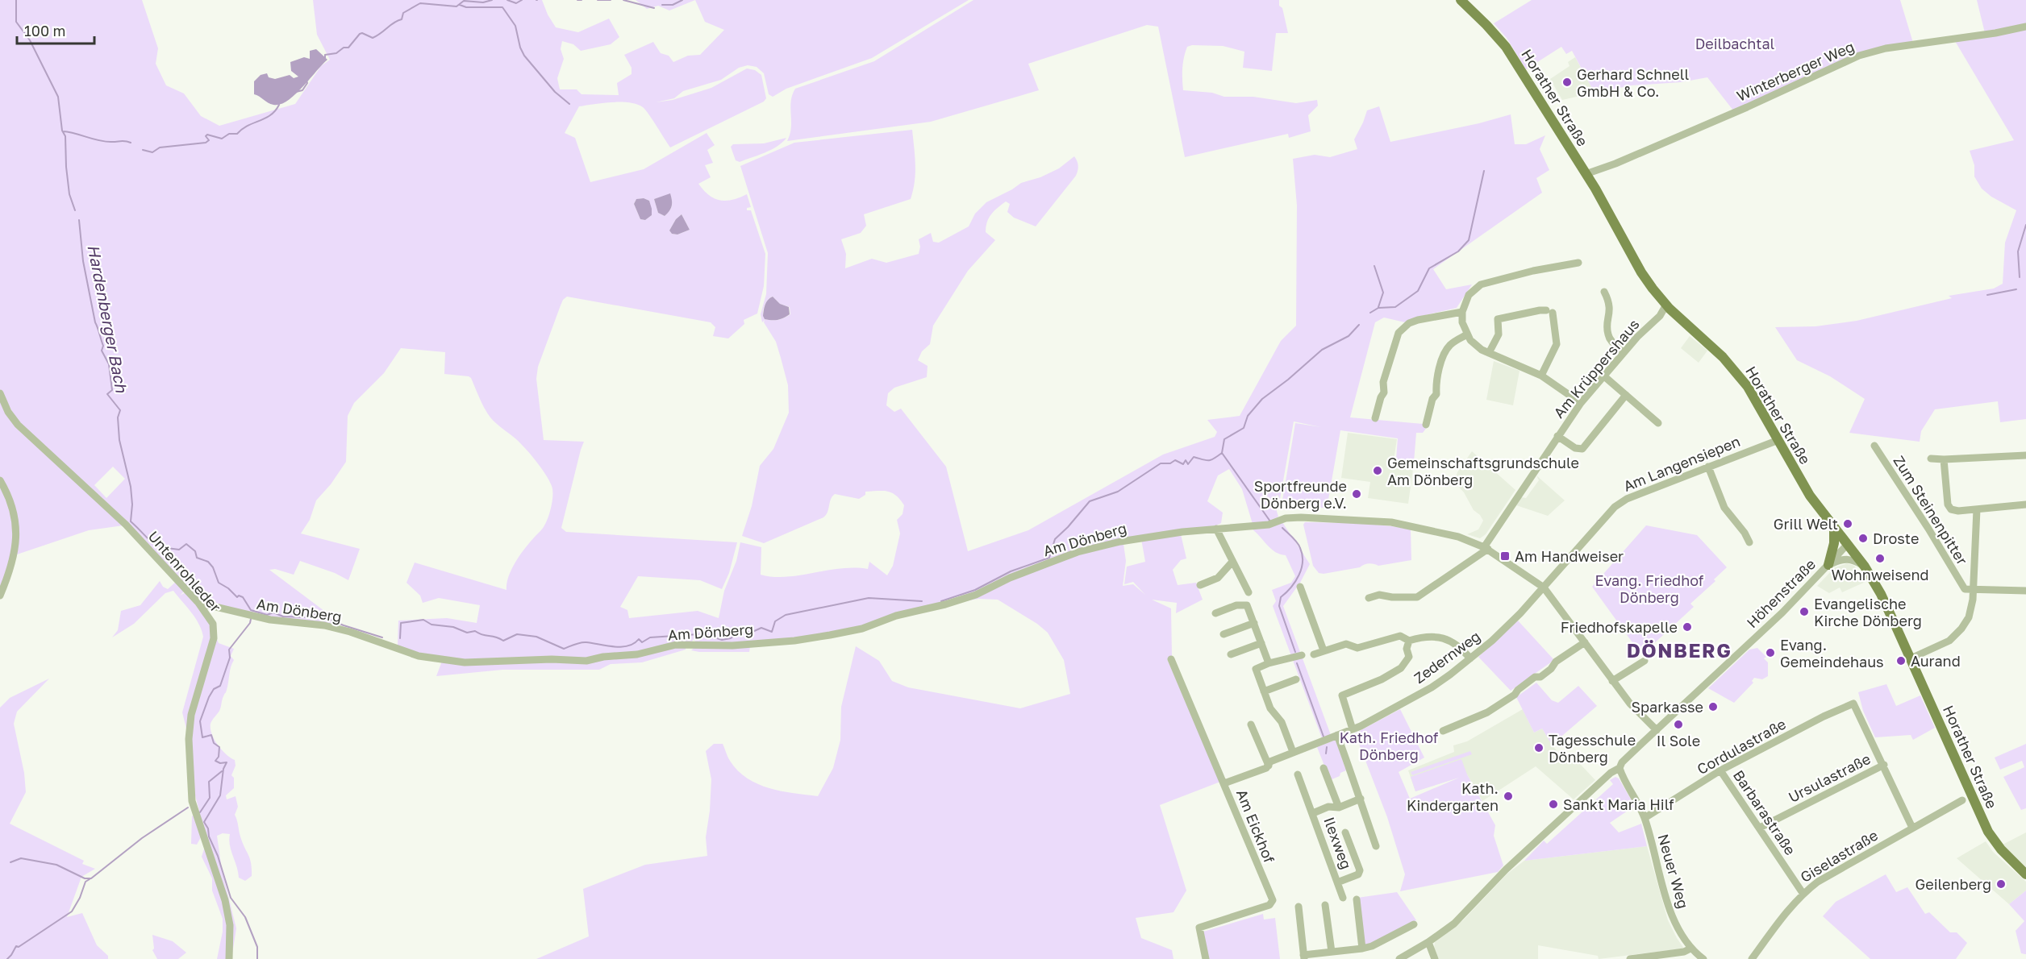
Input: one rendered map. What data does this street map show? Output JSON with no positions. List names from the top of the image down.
{
  "streets": {
    "main road": ["Horather Straße"],
    "street": [
      "Winterberger Weg",
      "Am Krüppershaus",
      "Am Langensiepen",
      "Zum Steinenpitter",
      "Am Dönberg",
      "Untenrohleder",
      "Höhenstraße",
      "Zedernweg",
      "Cordulastraße",
      "Ursulastraße",
      "Barbarastraße",
      "Am Eickhof",
      "Ilexweg",
      "Giselastraße",
      "Neuer Weg"
    ]
  },
  "crossings": [
    ["Winterberger Weg", "Horather Straße"],
    ["Horather Straße", "Am Krüppershaus"],
    ["Horather Straße", "Am Langensiepen"],
    ["Horather Straße", "Höhenstraße"],
    ["Am Krüppershaus", "Am Dönberg"],
    ["Am Langensiepen", "Am Dönberg"],
    ["Am Langensiepen", "Zedernweg"],
    ["Am Dönberg", "Untenrohleder"],
    ["Am Dönberg", "Höhenstraße"],
    ["Am Dönberg", "Zedernweg"],
    ["Höhenstraße", "Neuer Weg"],
    ["Zedernweg", "Am Eickhof"],
    ["Cordulastraße", "Ursulastraße"],
    ["Cordulastraße", "Barbarastraße"],
    ["Cordulastraße", "Neuer Weg"],
    ["Ursulastraße", "Barbarastraße"],
    ["Barbarastraße", "Giselastraße"]
  ],
  "districts": ["DÖNBERG"],
  "water": ["Hardenberger Bach"],
  "parks": ["Deilbachtal", "Evang. Friedhof Dönberg", "Kath. Friedhof Dönberg"],
  "places": {
    "other": [
      "Gerhard Schnell GmbH & Co.",
      "Gemeinschaftsgrundschule Am Dönberg",
      "Sportfreunde Dönberg e.V.",
      "Grill Welt",
      "Droste",
      "Wohnweisend",
      "Evangelische Kirche Dönberg",
      "Friedhofskapelle",
      "Evang. Gemeindehaus",
      "Aurand",
      "Sparkasse",
      "Il Sole",
      "Tagesschule Dönberg",
      "Kath. Kindergarten",
      "Sankt Maria Hilf",
      "Geilenberg"
    ],
    "transit": ["Am Handweiser"]
  },
  "scale_bar": "100 m"
}
